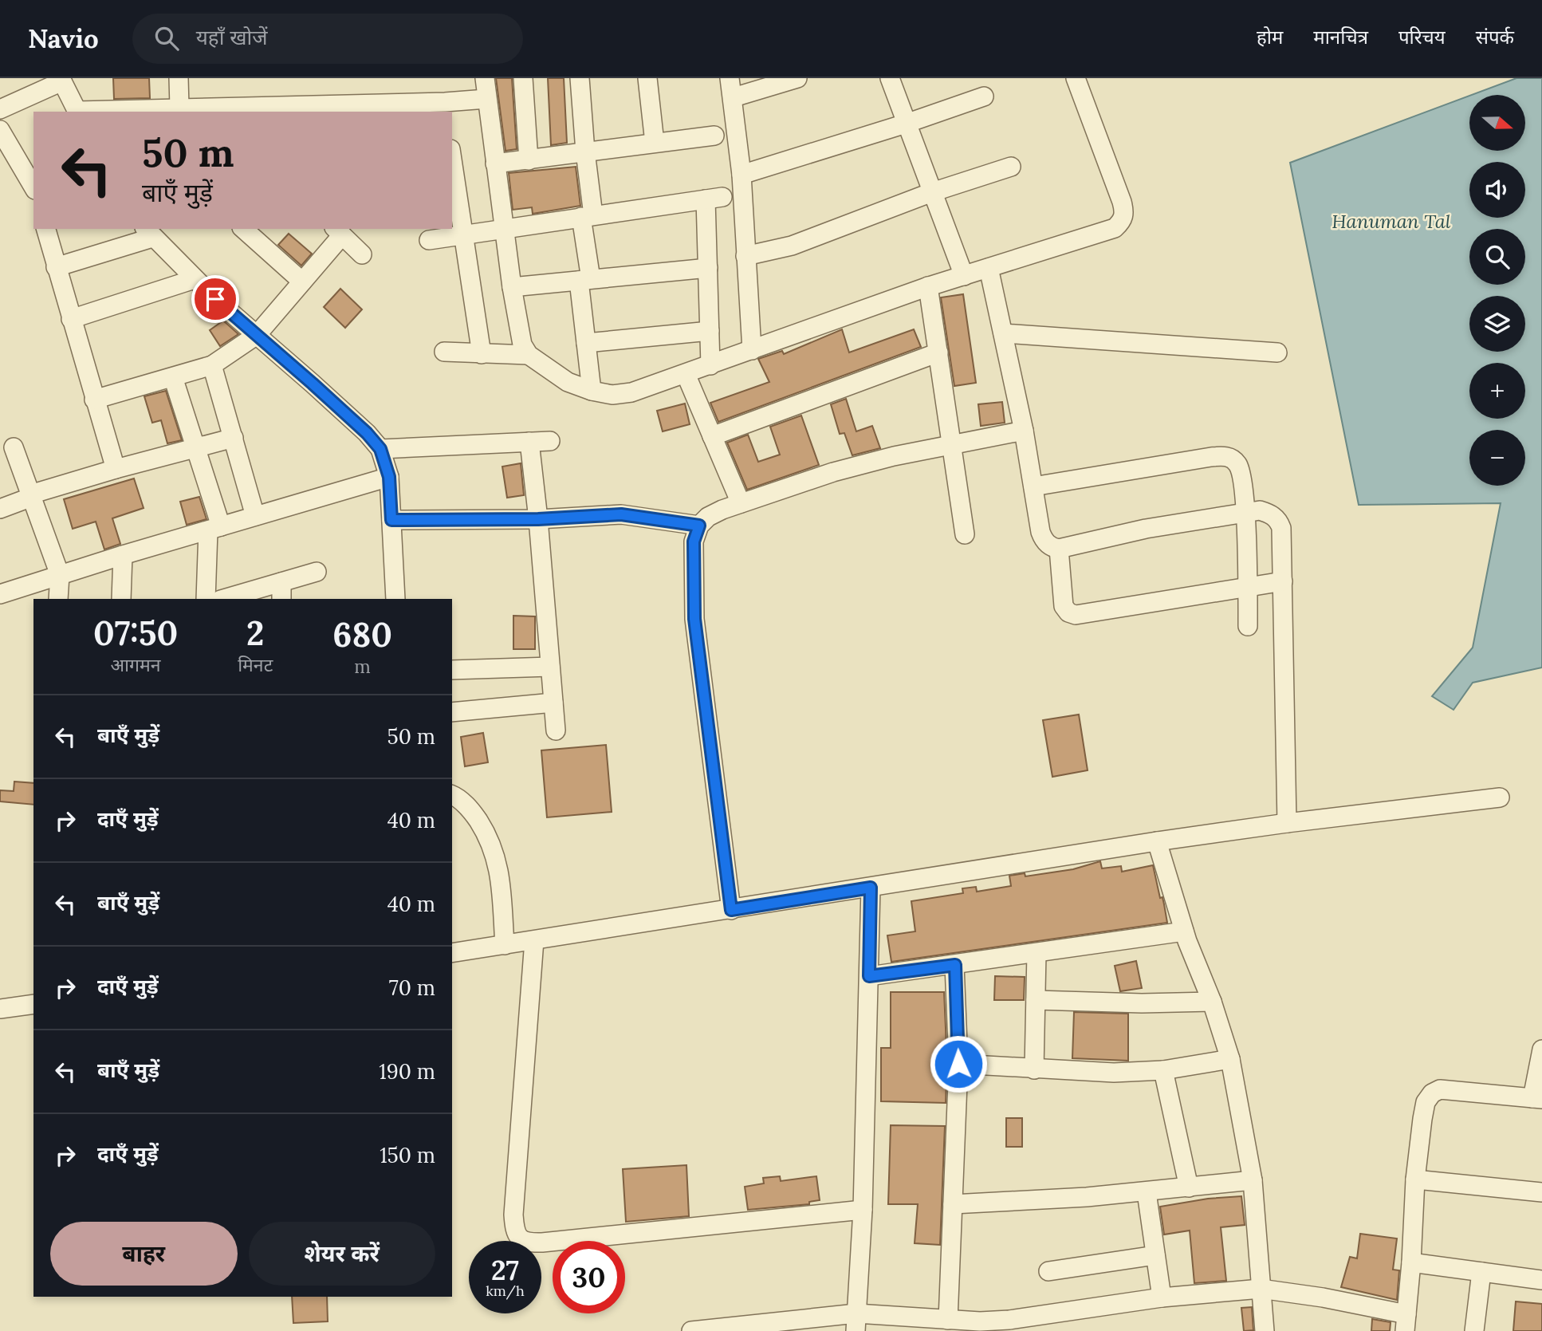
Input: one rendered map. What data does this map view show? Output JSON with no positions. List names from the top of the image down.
{
  "water": ["Hanuman Tal"],
  "north": "right",
  "page": {
    "header": "Navio",
    "search": "यहाँ खोजें",
    "nav": [
      "होम",
      "मानचित्र",
      "परिचय",
      "संपर्क"
    ],
    "map_buttons": ["+", "−"],
    "turn": ["50 m", "बाएँ मुड़ें"],
    "eta": [
      "07:50",
      "आगमन",
      "2",
      "मिनट",
      "680",
      "m"
    ],
    "list": [
      {
        "name": "बाएँ मुड़ें",
        "value": "50 m"
      },
      {
        "name": "दाएँ मुड़ें",
        "value": "40 m"
      },
      {
        "name": "बाएँ मुड़ें",
        "value": "40 m"
      },
      {
        "name": "दाएँ मुड़ें",
        "value": "70 m"
      },
      {
        "name": "बाएँ मुड़ें",
        "value": "190 m"
      },
      {
        "name": "दाएँ मुड़ें",
        "value": "150 m"
      }
    ],
    "buttons": ["बाहर", "शेयर करें"],
    "speed": "27 km/h",
    "limit": "30"
  }
}
